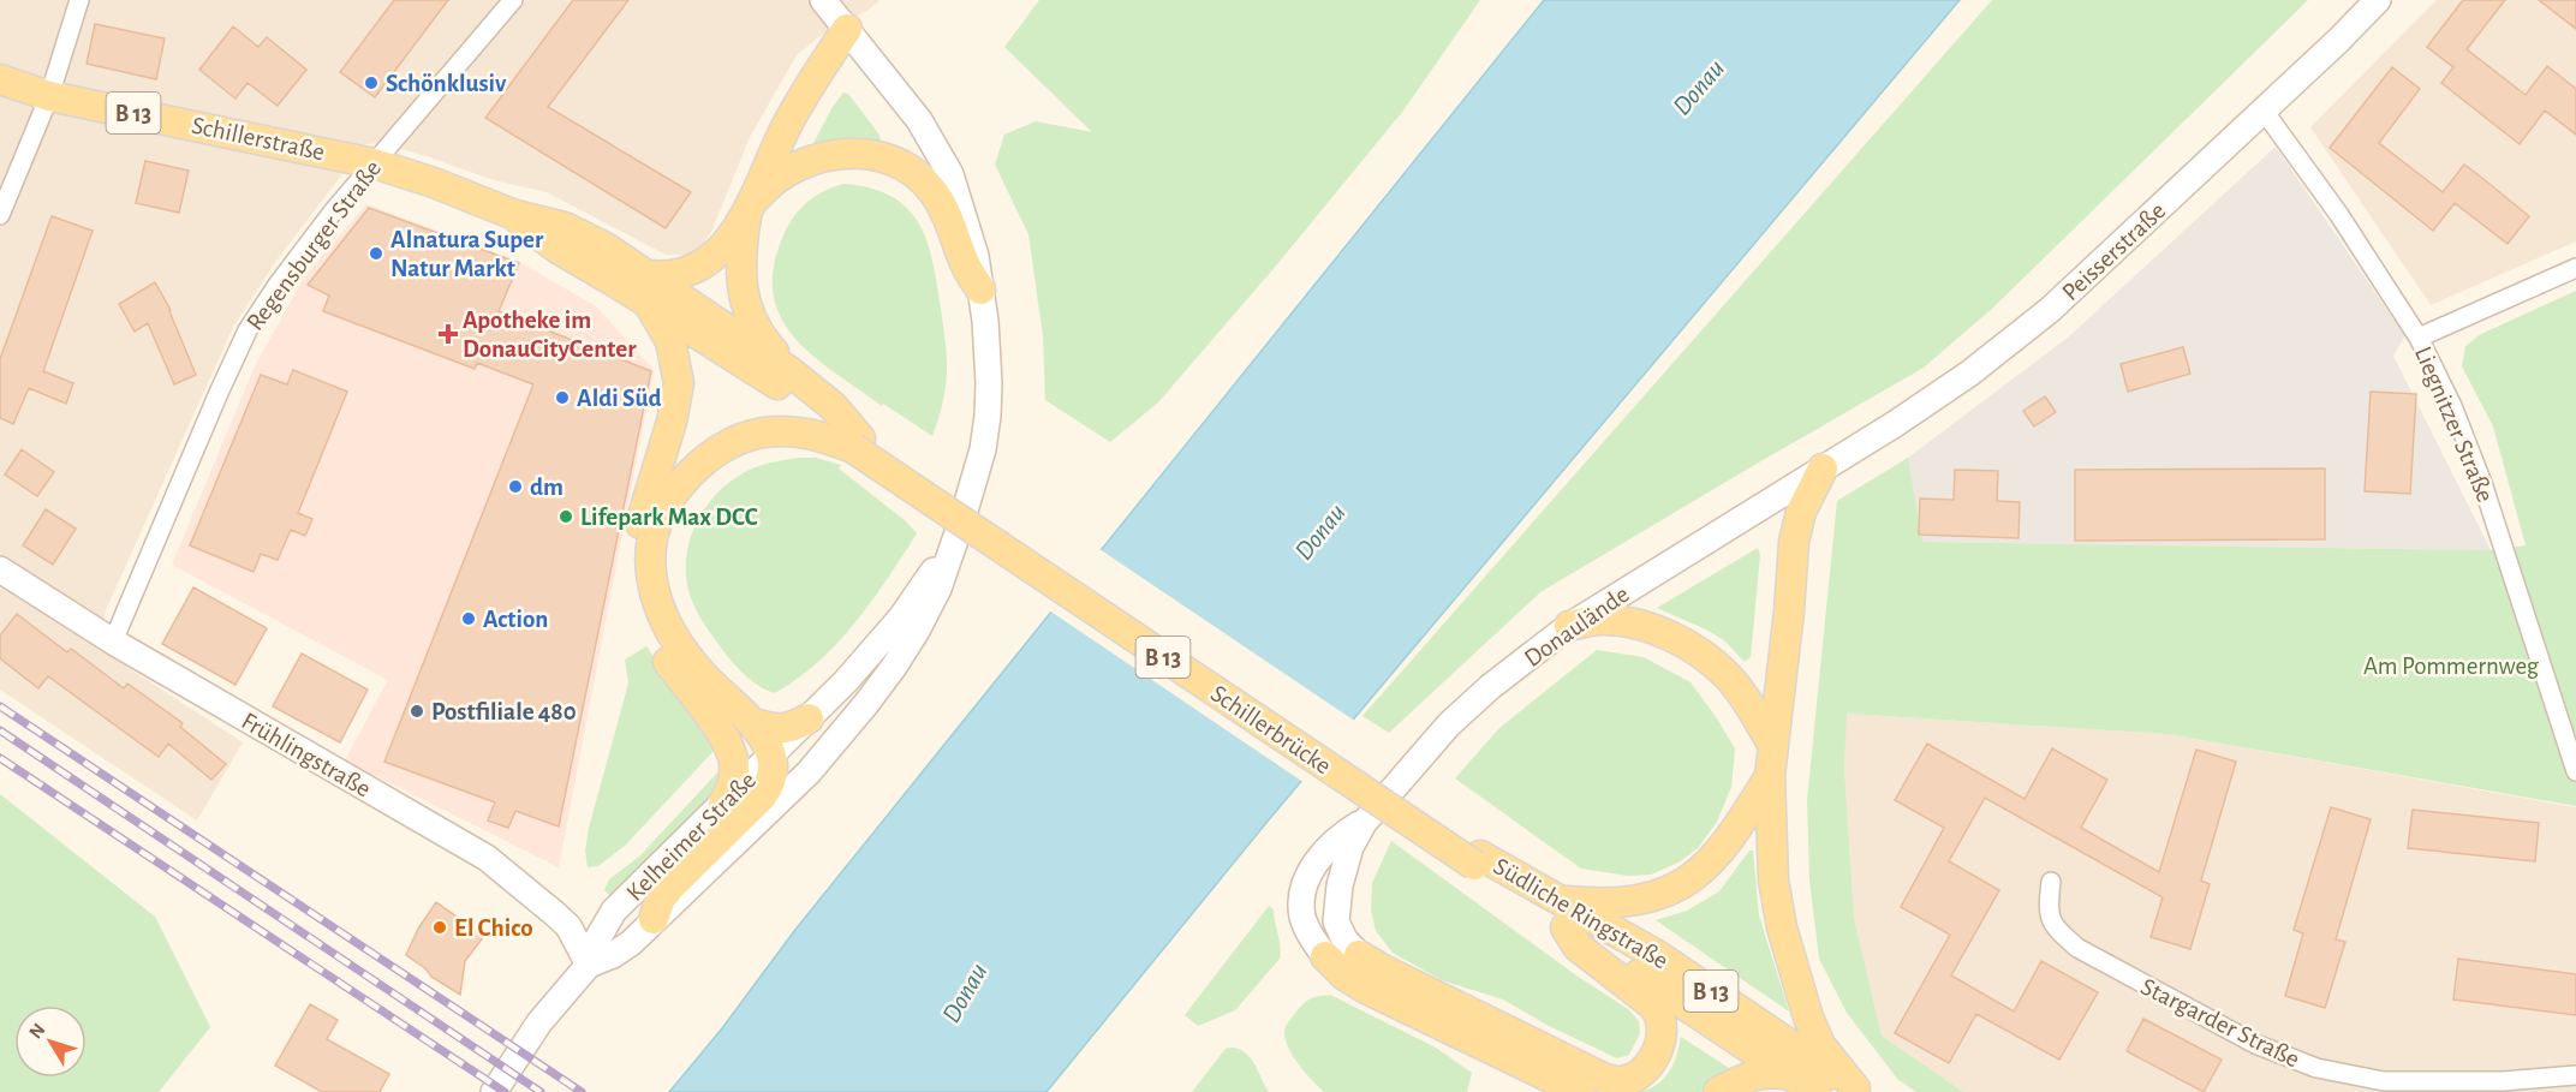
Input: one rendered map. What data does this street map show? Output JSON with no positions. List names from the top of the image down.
{
  "streets": {
    "main road": [
      "B 13",
      "Schillerstraße",
      "Schillerbrücke",
      "Südliche Ringstraße"
    ],
    "street": [
      "Regensburger Straße",
      "Peisserstraße",
      "Liegnitzer Straße",
      "Donaulände",
      "Frühlingstraße",
      "Kelheimer Straße",
      "Stargarder Straße"
    ]
  },
  "crossings": [
    ["Schillerstraße", "Regensburger Straße"],
    ["Schillerstraße", "Schillerbrücke"],
    ["Regensburger Straße", "Frühlingstraße"],
    ["Peisserstraße", "Liegnitzer Straße"],
    ["Peisserstraße", "Donaulände"],
    ["Schillerbrücke", "Südliche Ringstraße"],
    ["Frühlingstraße", "Kelheimer Straße"]
  ],
  "water": ["Donau"],
  "parks": ["Am Pommernweg"],
  "places": {
    "other": [
      "Schönklusiv",
      "Alnatura Super Natur Markt",
      "Aldi Süd",
      "dm",
      "Lifepark Max DCC",
      "Action",
      "Postfiliale 480",
      "El Chico"
    ],
    "health": ["Apotheke im DonauCityCenter"]
  },
  "north": "top left"
}
